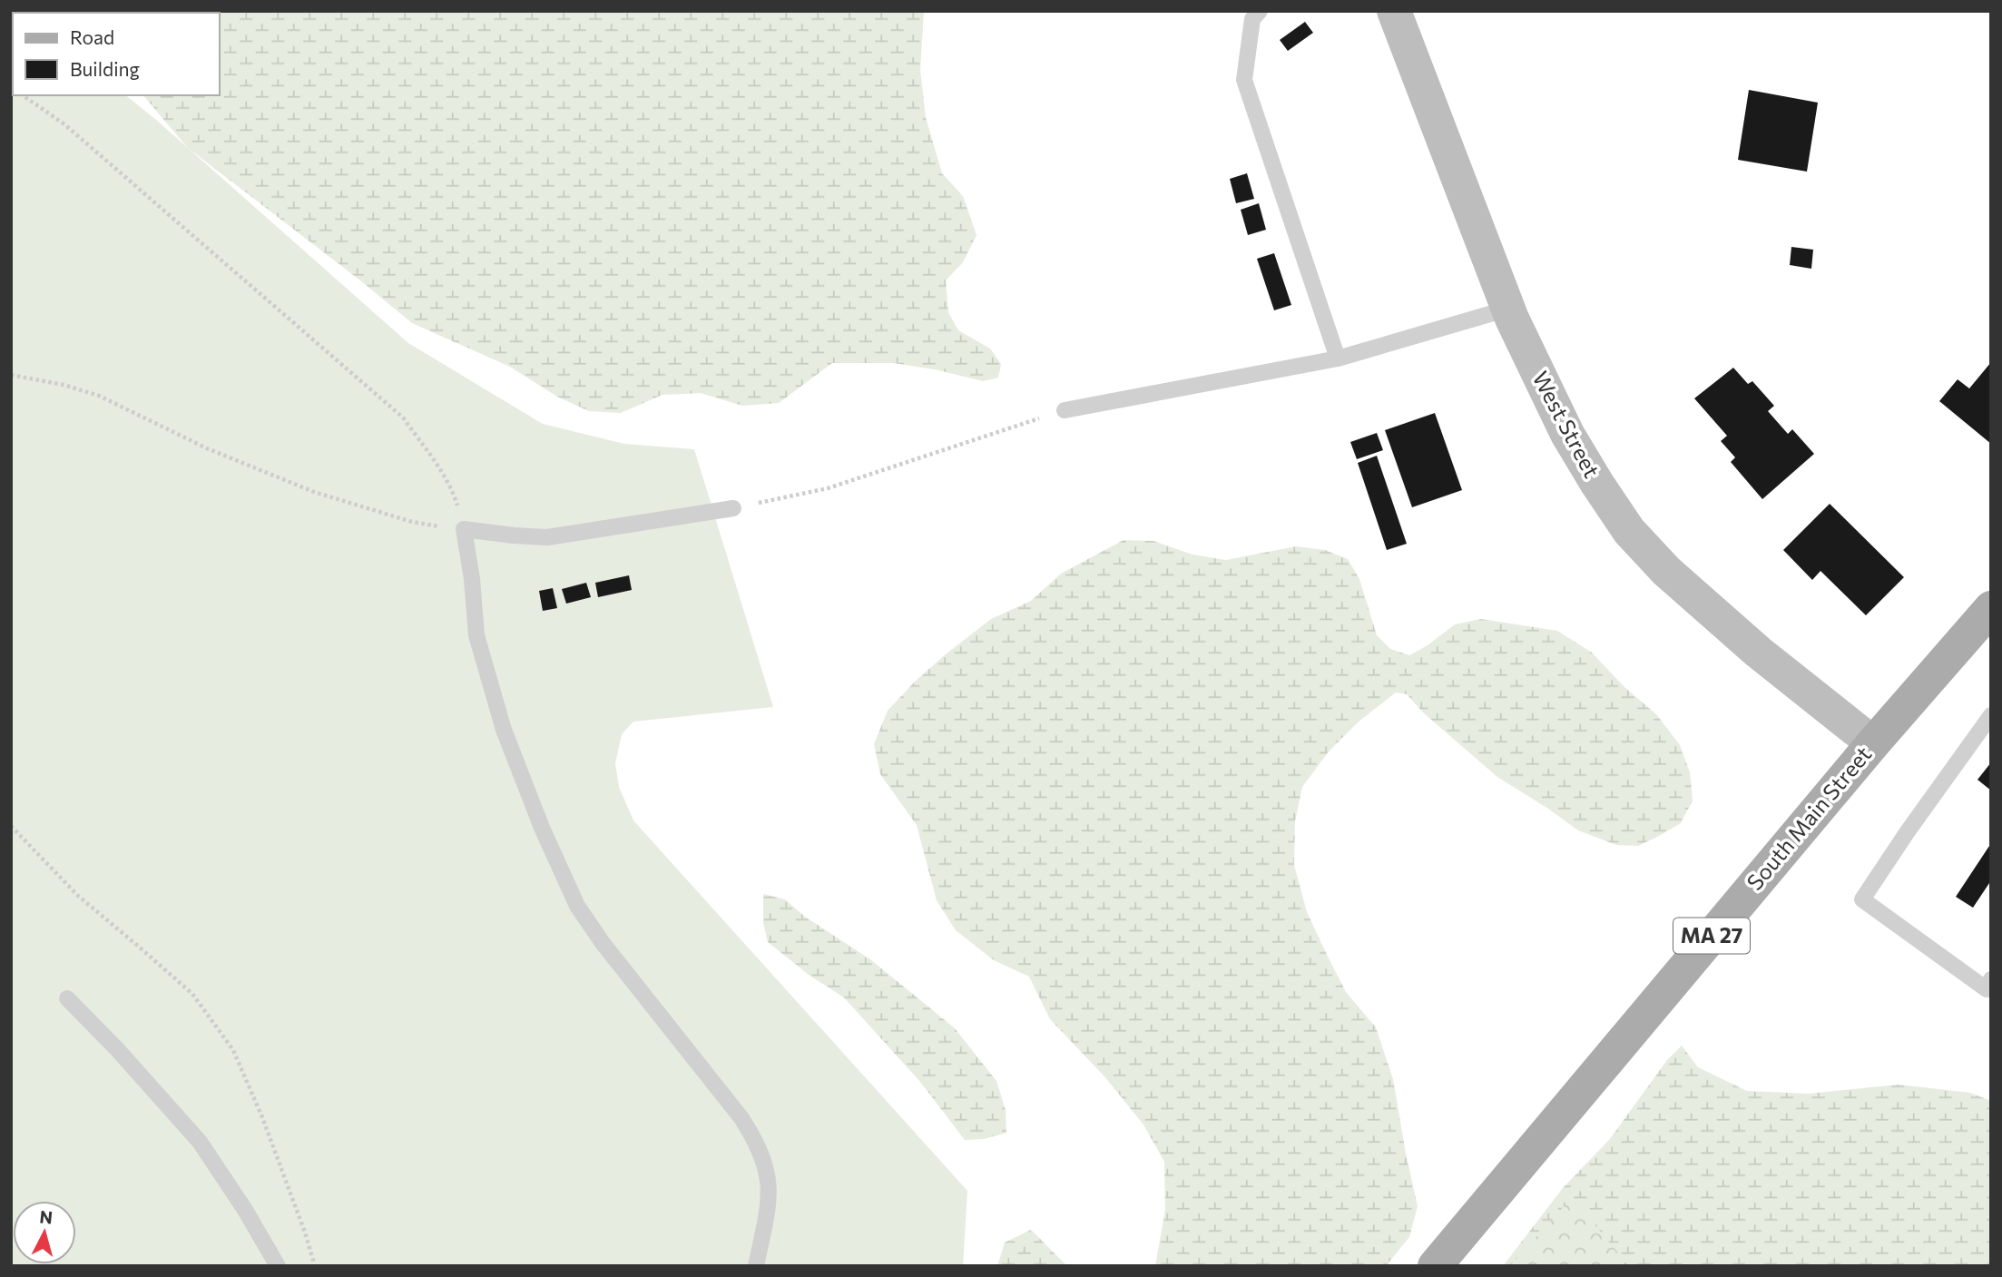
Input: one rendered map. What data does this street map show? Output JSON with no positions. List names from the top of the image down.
{
  "streets": {
    "main road": ["South Main Street", "MA 27"],
    "street": ["West Street"]
  },
  "crossings": [
    ["West Street", "South Main Street"]
  ],
  "legend": ["Road", "Building"],
  "north": "top"
}
